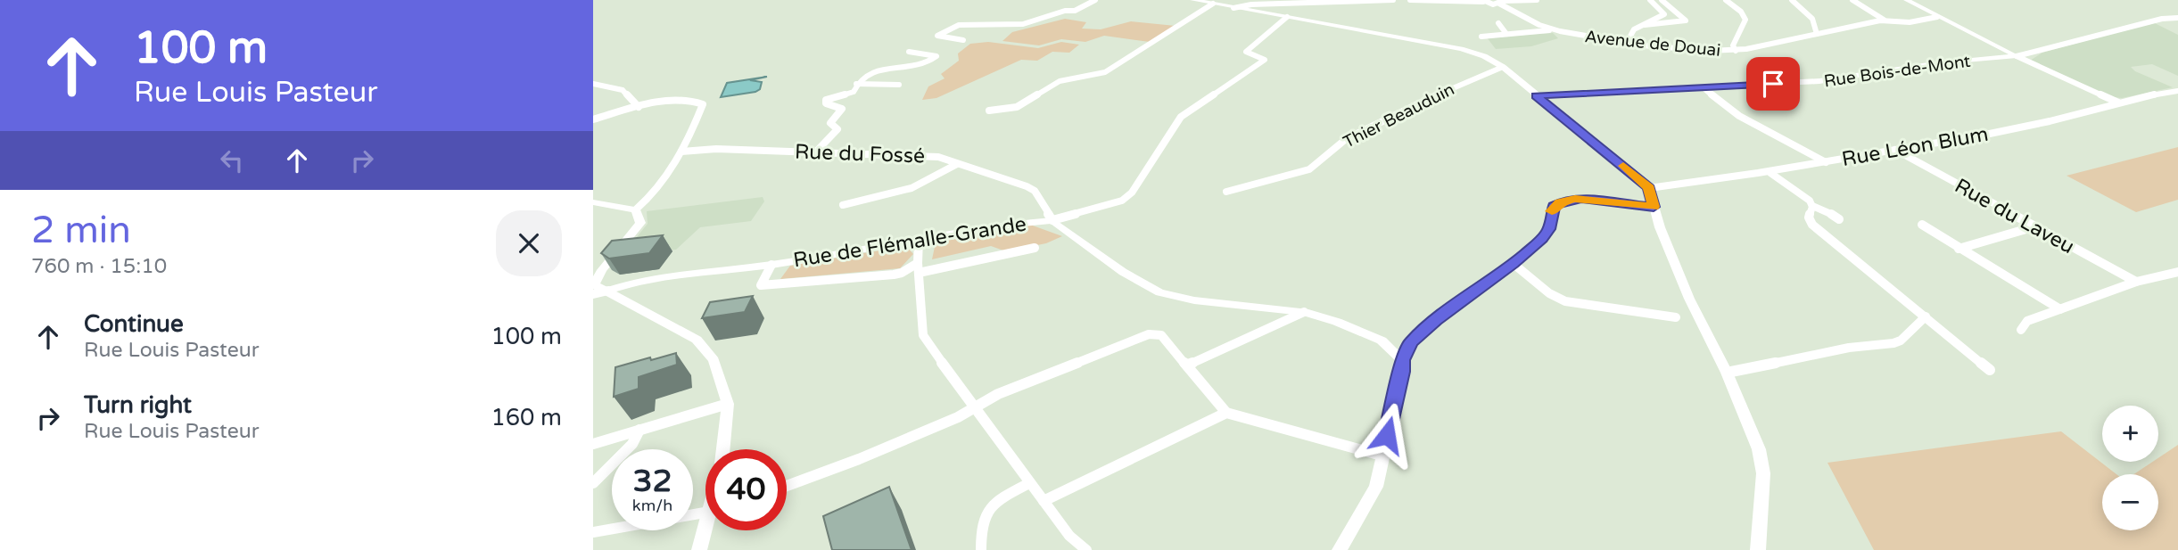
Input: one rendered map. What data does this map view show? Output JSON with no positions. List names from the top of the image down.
{
  "streets": {
    "street": [
      "Avenue de Douai",
      "Rue Bois-de-Mont",
      "Thier Beauduin",
      "Rue Léon Blum",
      "Rue du Fossé",
      "Rue du Laveu",
      "Rue de Flémalle-Grande"
    ]
  },
  "crossings": [
    ["Rue Léon Blum", "Rue du Laveu"],
    ["Rue du Fossé", "Rue de Flémalle-Grande"]
  ],
  "page": {
    "turn": ["100 m", "Rue Louis Pasteur"],
    "heading": ["2 min", "760 m · 15:10"],
    "list": [
      {
        "name": "Continue",
        "note": "Rue Louis Pasteur",
        "value": "100 m"
      },
      {
        "name": "Turn right",
        "note": "Rue Louis Pasteur",
        "value": "160 m"
      }
    ],
    "map_buttons": ["+", "−"],
    "speed": "32 km/h",
    "limit": "40"
  }
}
